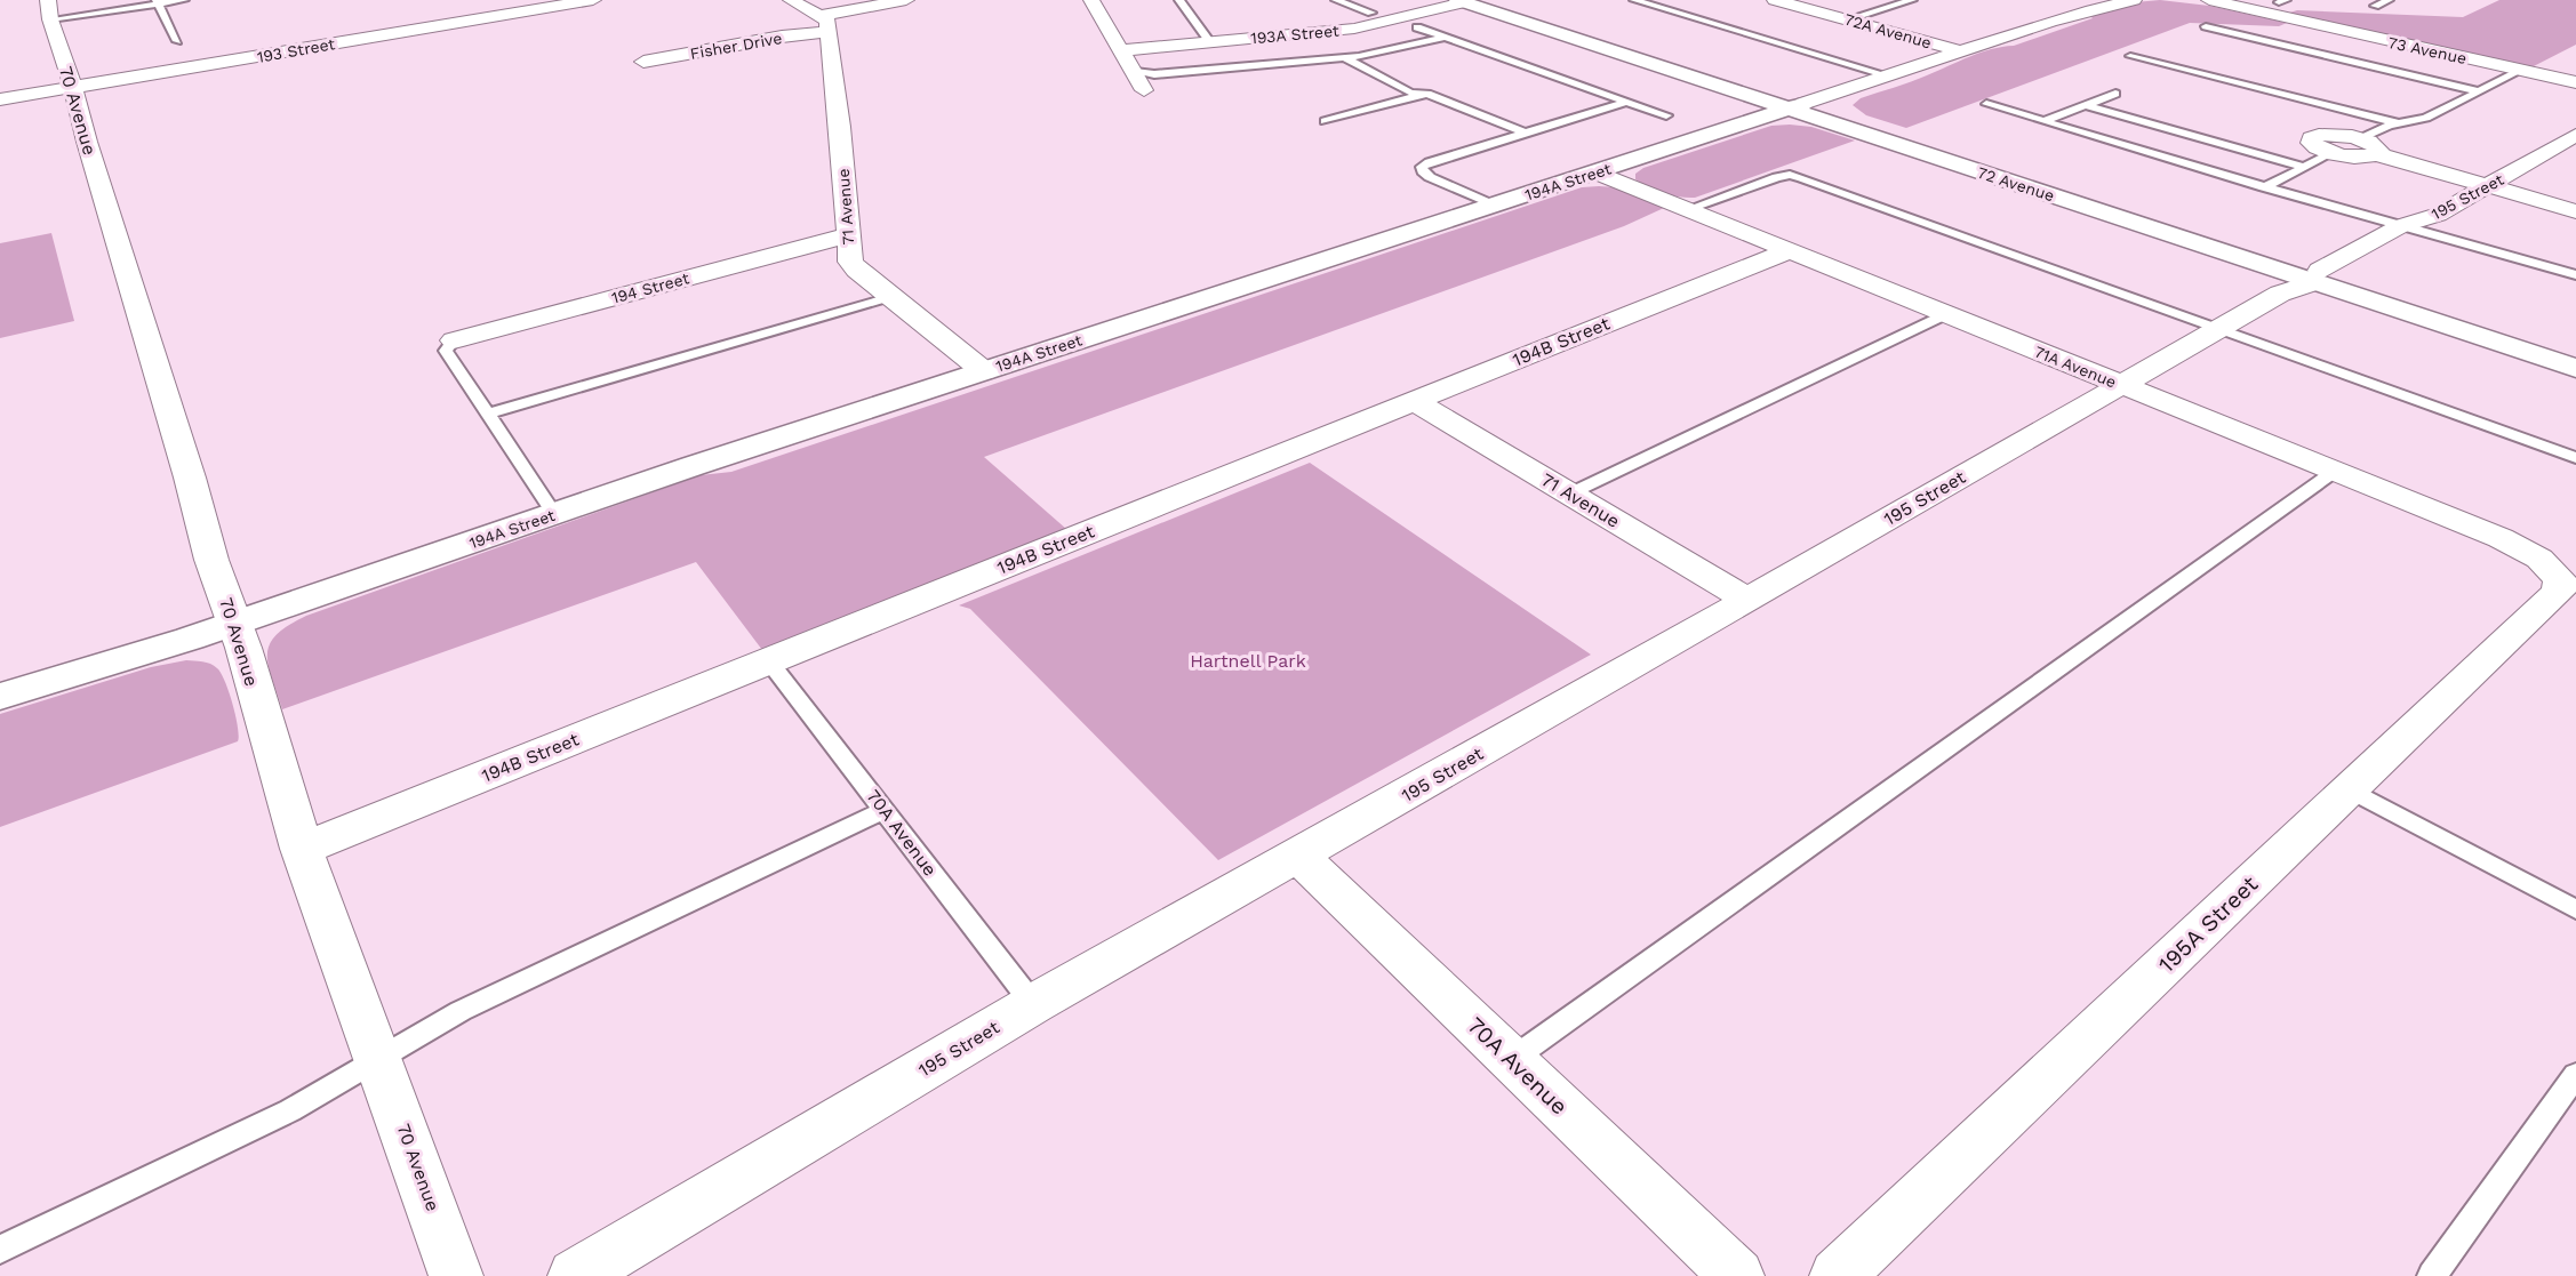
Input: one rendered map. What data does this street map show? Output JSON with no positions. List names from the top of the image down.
{
  "streets": {
    "main road": ["194A Street", "72 Avenue"],
    "street": [
      "72A Avenue",
      "193A Street",
      "Fisher Drive",
      "193 Street",
      "73 Avenue",
      "70 Avenue",
      "195 Street",
      "71 Avenue",
      "194 Street",
      "194B Street",
      "71A Avenue",
      "70A Avenue",
      "195A Street"
    ]
  },
  "crossings": [
    ["72A Avenue", "194A Street"],
    ["193A Street", "72 Avenue"],
    ["Fisher Drive", "71 Avenue"],
    ["193 Street", "70 Avenue"],
    ["70 Avenue", "194A Street"],
    ["70 Avenue", "194B Street"],
    ["194A Street", "72 Avenue"],
    ["194A Street", "71 Avenue"],
    ["194A Street", "71A Avenue"],
    ["72 Avenue", "195 Street"],
    ["195 Street", "71 Avenue"],
    ["195 Street", "71A Avenue"],
    ["195 Street", "70A Avenue"],
    ["71 Avenue", "194 Street"],
    ["71 Avenue", "194B Street"],
    ["194B Street", "71A Avenue"],
    ["194B Street", "70A Avenue"],
    ["71A Avenue", "195A Street"]
  ],
  "parks": ["Hartnell Park"]
}
